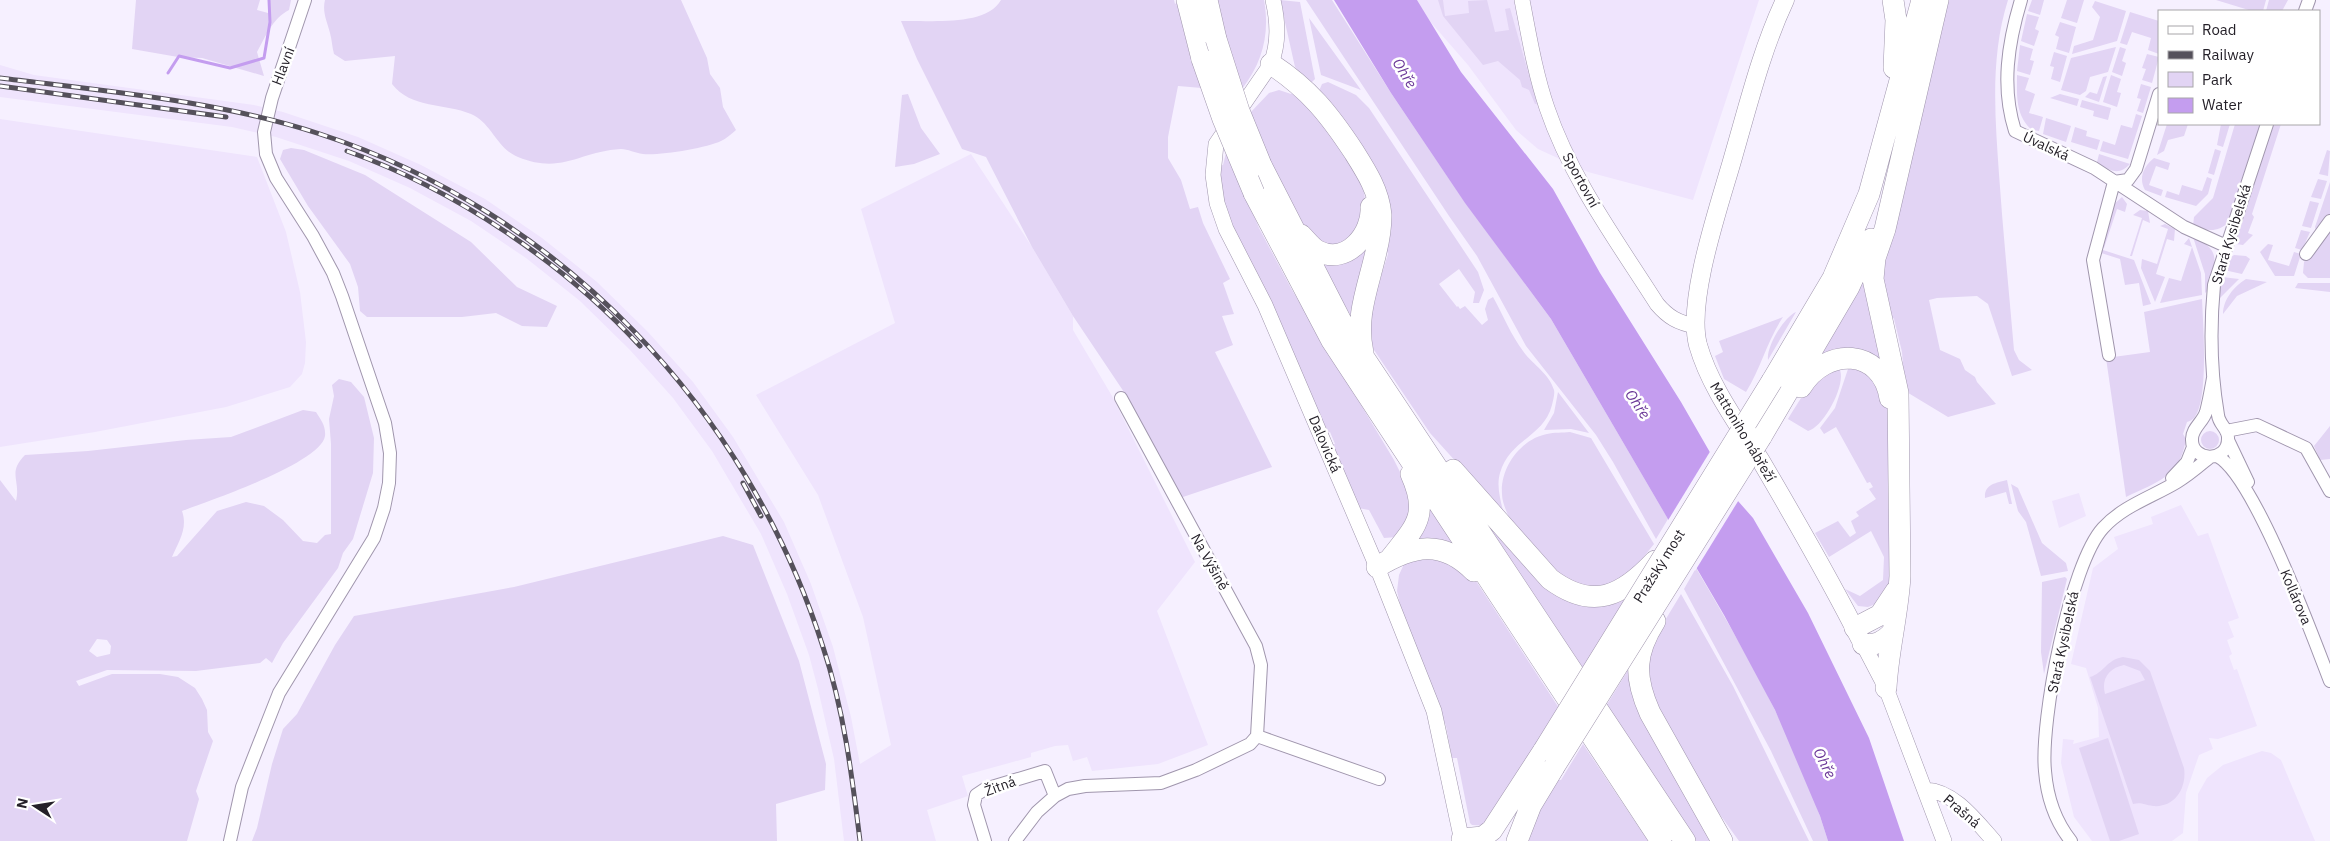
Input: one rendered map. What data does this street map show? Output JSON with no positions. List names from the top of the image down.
{
  "streets": {
    "highway": ["Pražský most"],
    "main road": ["Mattoniho nábřeží"],
    "street": [
      "Hlavní",
      "Úvalská",
      "Sportovní",
      "Stará Kysibelská",
      "Dalovická",
      "Na Výšině",
      "Kollárova",
      "Žitná",
      "Prašná"
    ]
  },
  "crossings": [
    ["Úvalská", "Stará Kysibelská"],
    ["Sportovní", "Mattoniho nábřeží"],
    ["Stará Kysibelská", "Kollárova"],
    ["Mattoniho nábřeží", "Prašná"]
  ],
  "water": ["Ohře"],
  "legend": [
    "Road",
    "Railway",
    "Park",
    "Water"
  ],
  "north": "left"
}
